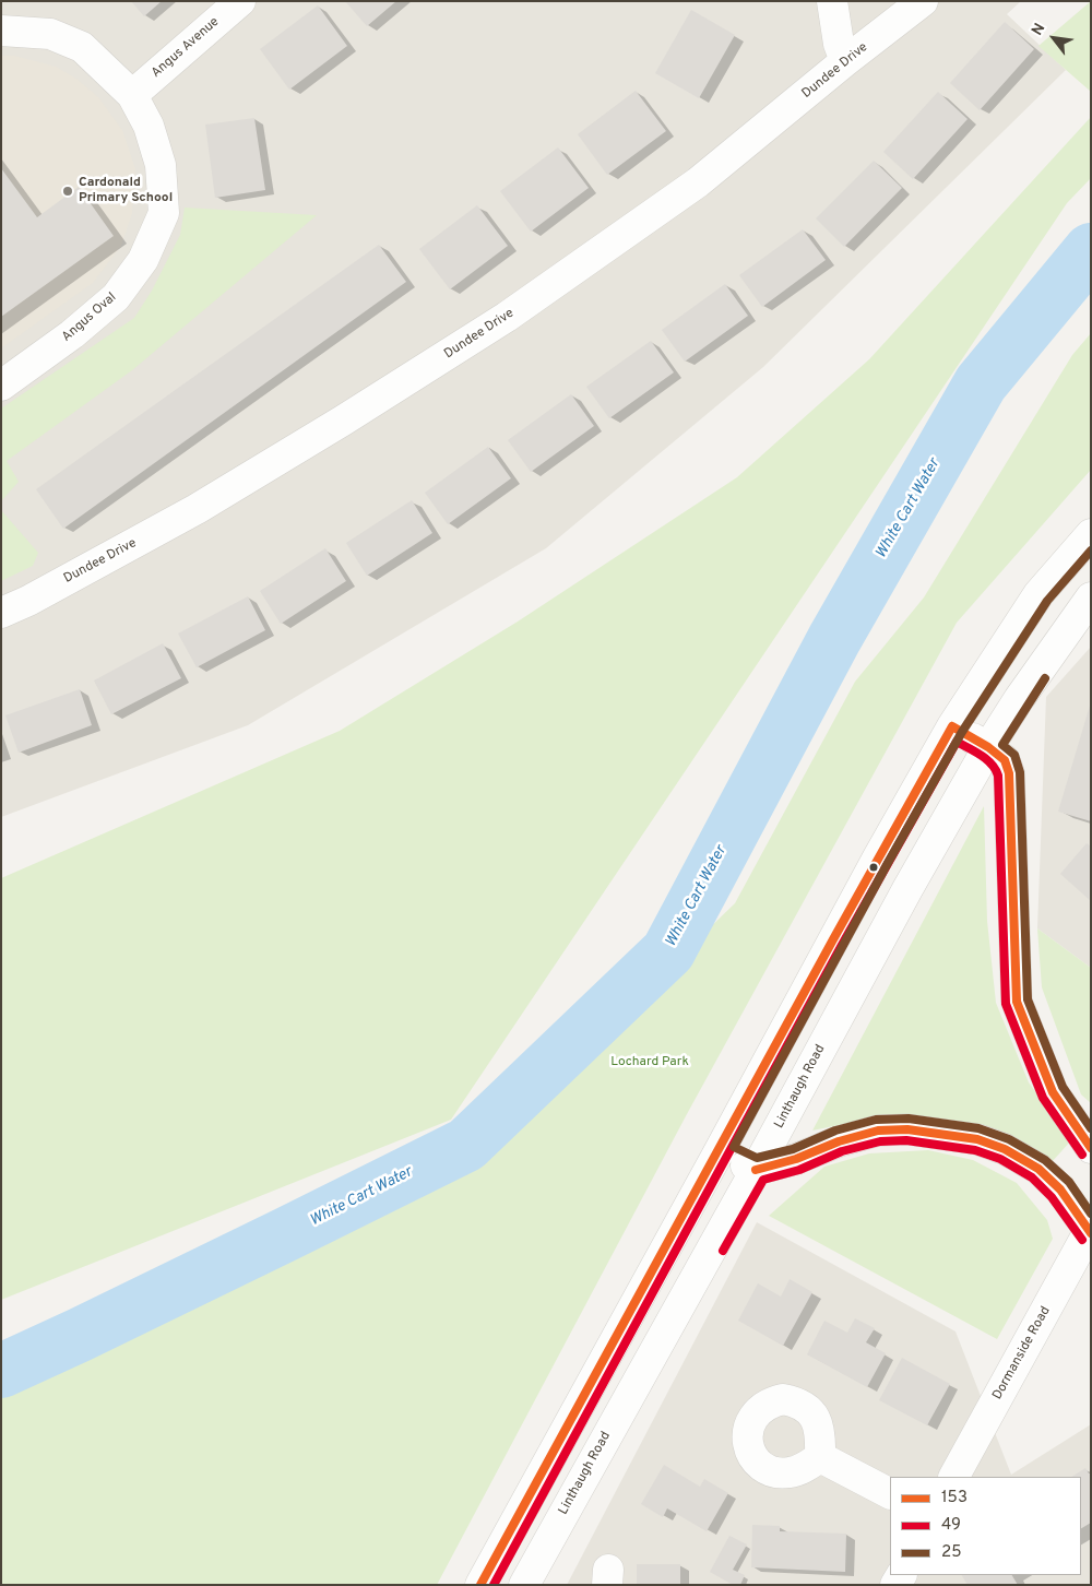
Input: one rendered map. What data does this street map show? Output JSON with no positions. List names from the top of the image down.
{
  "streets": {
    "street": [
      "Angus Avenue",
      "Dundee Drive",
      "Angus Oval",
      "Linthaugh Road",
      "Dormanside Road"
    ]
  },
  "crossings": [
    ["Angus Avenue", "Angus Oval"]
  ],
  "water": ["White Cart Water"],
  "parks": ["Lochard Park"],
  "places": ["Cardonald Primary School"],
  "lines": ["transit line 25", "transit line 153", "transit line 49"],
  "legend": ["153", "49", "25"],
  "north": "top left"
}
